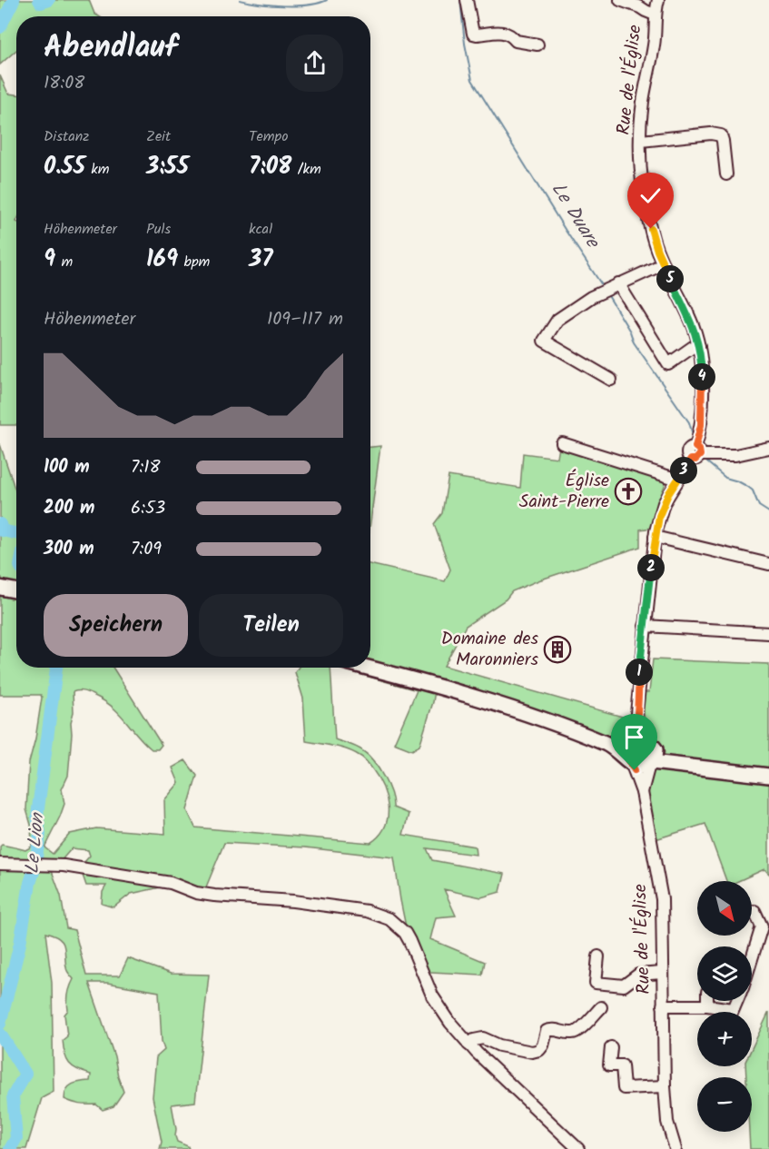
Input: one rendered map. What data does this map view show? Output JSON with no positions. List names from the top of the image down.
{
  "streets": {
    "street": ["Rue de l'Église"]
  },
  "water": ["Le Duare", "Le Lion"],
  "places": {
    "church": ["Église Saint-Pierre"],
    "building": ["Domaine des Maronniers"]
  },
  "north": "bottom right",
  "page": {
    "heading": ["Abendlauf", "18:08"],
    "stats": [
      ["Distanz", "0.55 km"],
      ["Zeit", "3:55"],
      ["Tempo", "7:08 /km"],
      ["Höhenmeter", "9 m"],
      ["Puls", "169 bpm"],
      ["kcal", "37"]
    ],
    "pins": [
      "5",
      "4",
      "3",
      "2",
      "1"
    ],
    "chart": ["Höhenmeter", "109–117 m"],
    "list": [
      {
        "name": "100 m",
        "note": "7:18"
      },
      {
        "name": "200 m",
        "note": "6:53"
      },
      {
        "name": "300 m",
        "note": "7:09"
      }
    ],
    "buttons": ["Speichern", "Teilen"],
    "map_buttons": ["+", "−"]
  }
}
